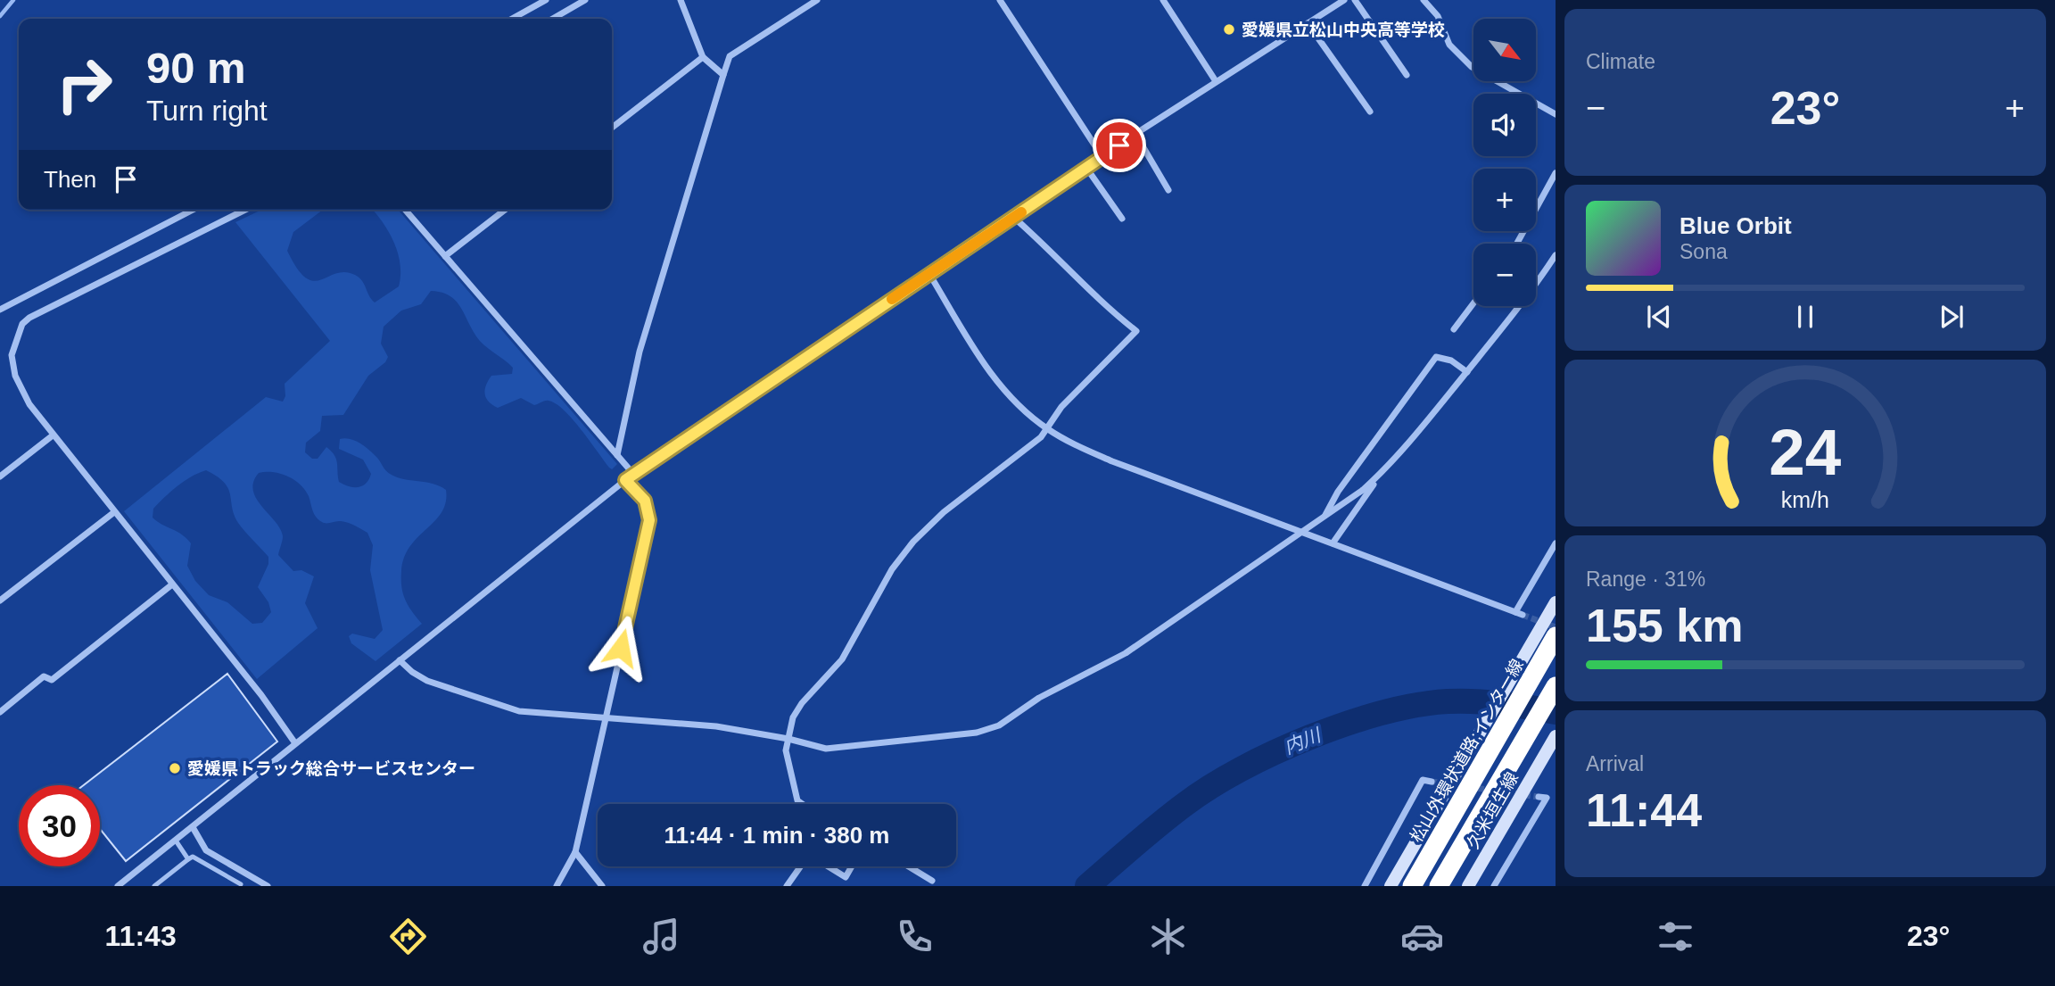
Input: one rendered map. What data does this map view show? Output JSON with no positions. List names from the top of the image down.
{
  "streets": {
    "highway": ["松山外環状道路;インター線"],
    "main road": ["久米垣生線"]
  },
  "water": ["内川"],
  "places": ["愛媛県立松山中央高等学校", "愛媛県トラック総合サービスセンター"],
  "north": "bottom right",
  "page": {
    "tile": [
      "Climate",
      ["Range · 31%", "155 km"],
      ["Arrival", "11:44"]
    ],
    "map_buttons": ["+", "−"],
    "turn": ["90 m", "Turn right"],
    "heat": ["−", "23°", "+"],
    "then": "Then",
    "song": ["Blue Orbit", "Sona"],
    "limit": "30",
    "trip": "11:44 · 1 min · 380 m",
    "tabs": ["11:43", "23°"],
    "gauge": ["24", "km/h"]
  }
}
